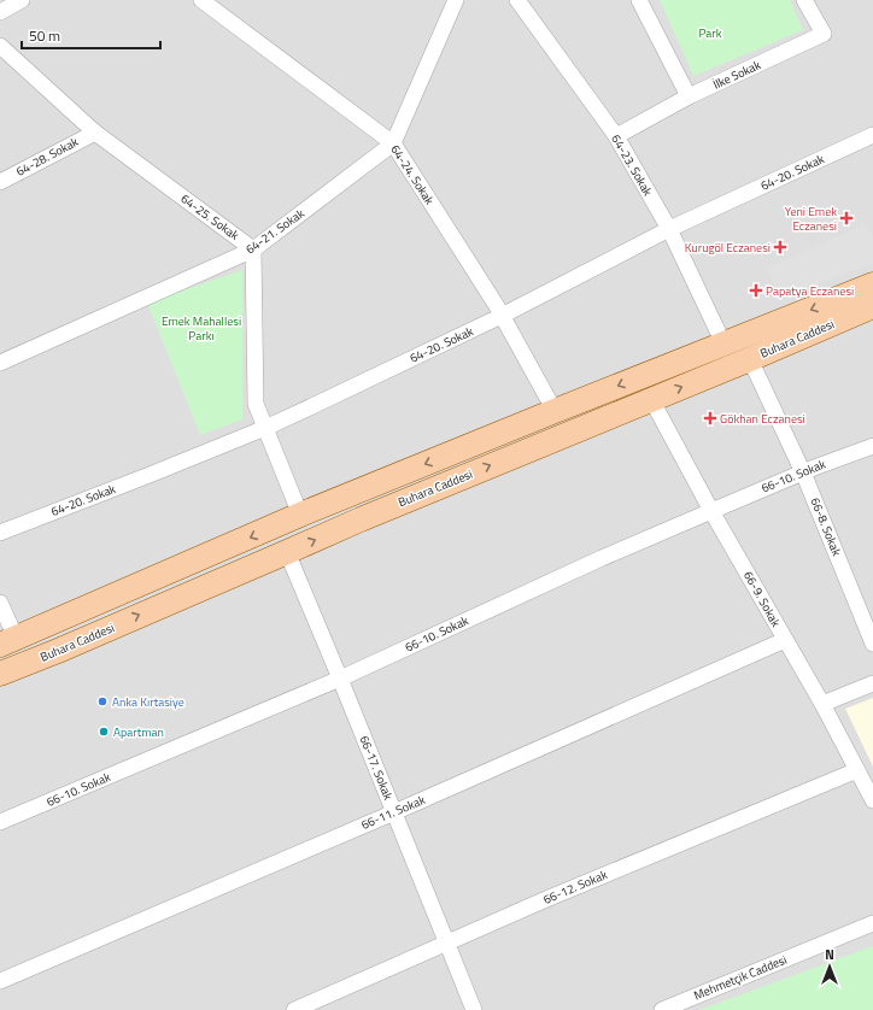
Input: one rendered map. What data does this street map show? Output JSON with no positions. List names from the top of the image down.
{
  "streets": {
    "main road": ["Buhara Caddesi"],
    "street": [
      "İlke Sokak",
      "64-28. Sokak",
      "64-23. Sokak",
      "64-20. Sokak",
      "64-24. Sokak",
      "64-25. Sokak",
      "64-21. Sokak",
      "66-10. Sokak",
      "66-8. Sokak",
      "66-9. Sokak",
      "66-17. Sokak",
      "66-11. Sokak",
      "66-12. Sokak",
      "Mehmetçik Caddesi"
    ]
  },
  "crossings": [
    ["İlke Sokak", "64-23. Sokak"],
    ["64-28. Sokak", "64-25. Sokak"],
    ["64-23. Sokak", "64-20. Sokak"],
    ["64-23. Sokak", "Buhara Caddesi"],
    ["64-20. Sokak", "64-24. Sokak"],
    ["64-24. Sokak", "64-21. Sokak"],
    ["64-24. Sokak", "Buhara Caddesi"],
    ["64-25. Sokak", "64-21. Sokak"],
    ["Buhara Caddesi", "66-8. Sokak"],
    ["Buhara Caddesi", "66-9. Sokak"],
    ["Buhara Caddesi", "66-17. Sokak"],
    ["66-10. Sokak", "66-8. Sokak"],
    ["66-10. Sokak", "66-9. Sokak"],
    ["66-10. Sokak", "66-17. Sokak"],
    ["66-9. Sokak", "66-11. Sokak"],
    ["66-9. Sokak", "66-12. Sokak"],
    ["66-17. Sokak", "66-11. Sokak"],
    ["66-17. Sokak", "66-12. Sokak"]
  ],
  "parks": ["Park", "Emek Mahallesi Parkı"],
  "places": {
    "health": [
      "Yeni Emek Eczanesi",
      "Kurugöl Eczanesi",
      "Papatya Eczanesi",
      "Gökhan Eczanesi"
    ],
    "other": ["Anka Kırtasiye", "Apartman"]
  },
  "scale_bar": "50 m",
  "north": "top"
}
